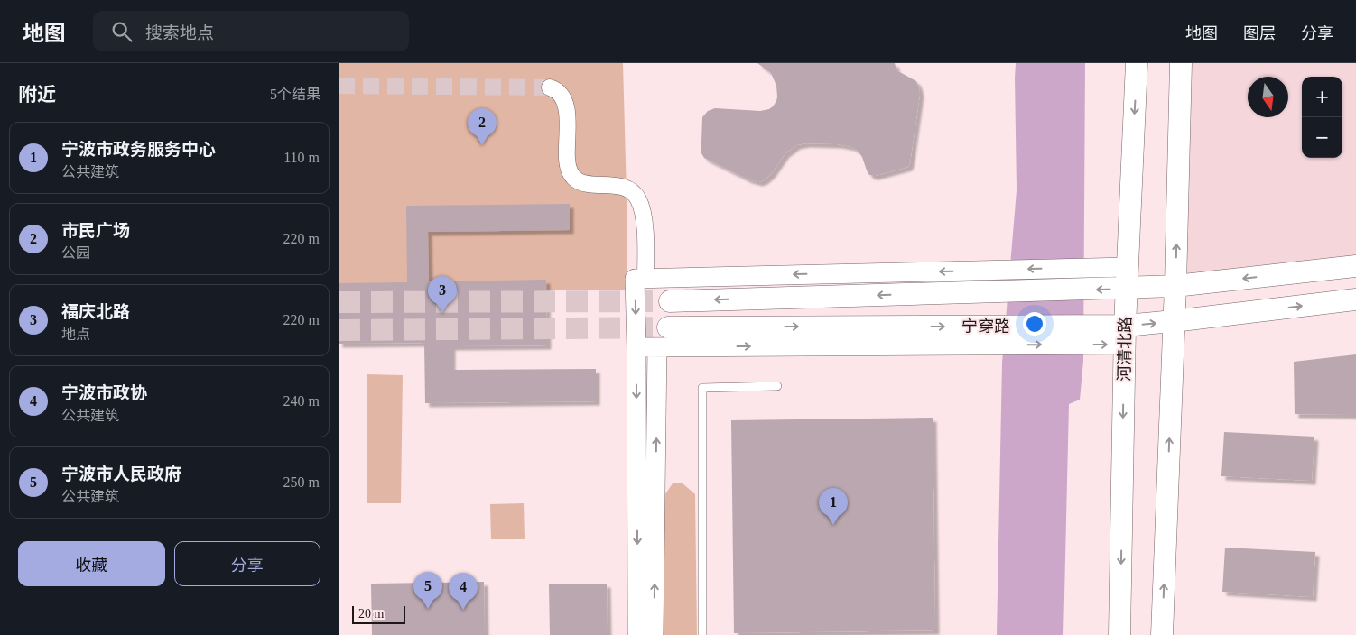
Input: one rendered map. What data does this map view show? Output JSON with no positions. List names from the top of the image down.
{
  "streets": {
    "main road": ["宁穿路", "河清北路"]
  },
  "crossings": [
    ["宁穿路", "河清北路"]
  ],
  "scale_bar": "20 m",
  "north": "bottom",
  "page": {
    "header": "地图",
    "search": "搜索地点",
    "nav": ["地图", "图层", "分享"],
    "heading": ["附近", "5个结果"],
    "map_buttons": ["+", "−"],
    "pins": [
      "2",
      "3",
      "1",
      "5",
      "4"
    ],
    "list": [
      {
        "mark": "1",
        "name": "宁波市政务服务中心",
        "note": "公共建筑",
        "value": "110 m"
      },
      {
        "mark": "2",
        "name": "市民广场",
        "note": "公园",
        "value": "220 m"
      },
      {
        "mark": "3",
        "name": "福庆北路",
        "note": "地点",
        "value": "220 m"
      },
      {
        "mark": "4",
        "name": "宁波市政协",
        "note": "公共建筑",
        "value": "240 m"
      },
      {
        "mark": "5",
        "name": "宁波市人民政府",
        "note": "公共建筑",
        "value": "250 m"
      }
    ],
    "buttons": ["收藏", "分享"],
    "scale": "20 m"
  }
}
